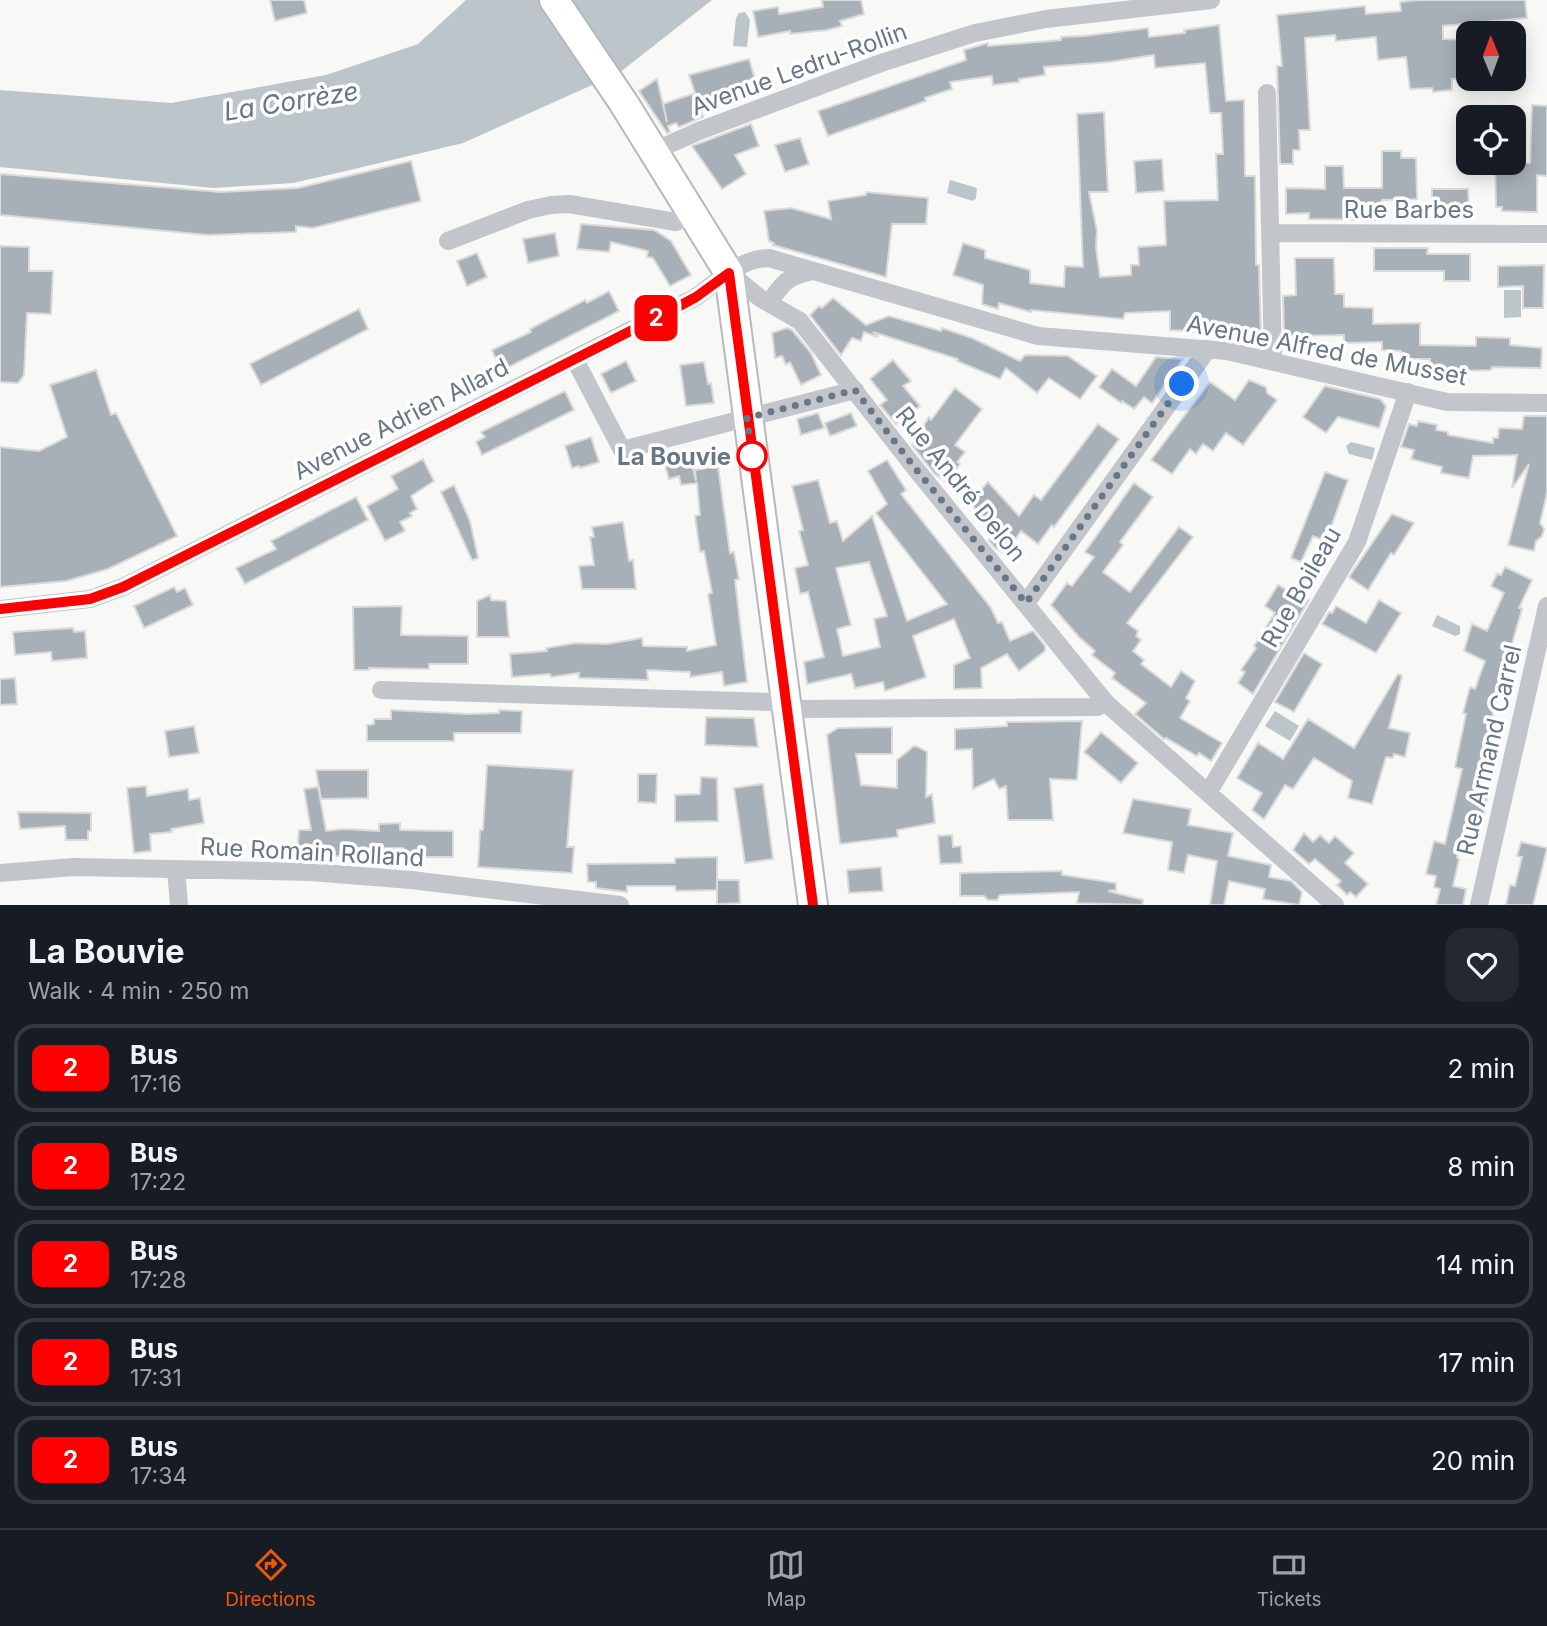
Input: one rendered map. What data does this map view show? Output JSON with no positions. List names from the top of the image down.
{
  "streets": {
    "street": [
      "Avenue Ledru-Rollin",
      "Rue Barbes",
      "Avenue Alfred de Musset",
      "Avenue Adrien Allard",
      "Rue André Delon",
      "Rue Boileau",
      "Rue Armand Carrel",
      "Rue Romain Rolland"
    ]
  },
  "crossings": [
    ["Avenue Alfred de Musset", "Avenue Adrien Allard"],
    ["Avenue Alfred de Musset", "Rue André Delon"],
    ["Avenue Alfred de Musset", "Rue Boileau"],
    ["Avenue Adrien Allard", "Rue André Delon"],
    ["Rue André Delon", "Rue Boileau"]
  ],
  "water": ["La Corrèze"],
  "places": ["La Bouvie"],
  "lines": ["bus line 2"],
  "north": "top",
  "page": {
    "on_map": "2",
    "heading": ["La Bouvie", "Walk · 4 min · 250 m"],
    "list": [
      {
        "mark": "2",
        "name": "Bus",
        "note": "17:16",
        "value": "2 min"
      },
      {
        "mark": "2",
        "name": "Bus",
        "note": "17:22",
        "value": "8 min"
      },
      {
        "mark": "2",
        "name": "Bus",
        "note": "17:28",
        "value": "14 min"
      },
      {
        "mark": "2",
        "name": "Bus",
        "note": "17:31",
        "value": "17 min"
      },
      {
        "mark": "2",
        "name": "Bus",
        "note": "17:34",
        "value": "20 min"
      }
    ],
    "tabs": ["Directions", "Map", "Tickets"]
  }
}
